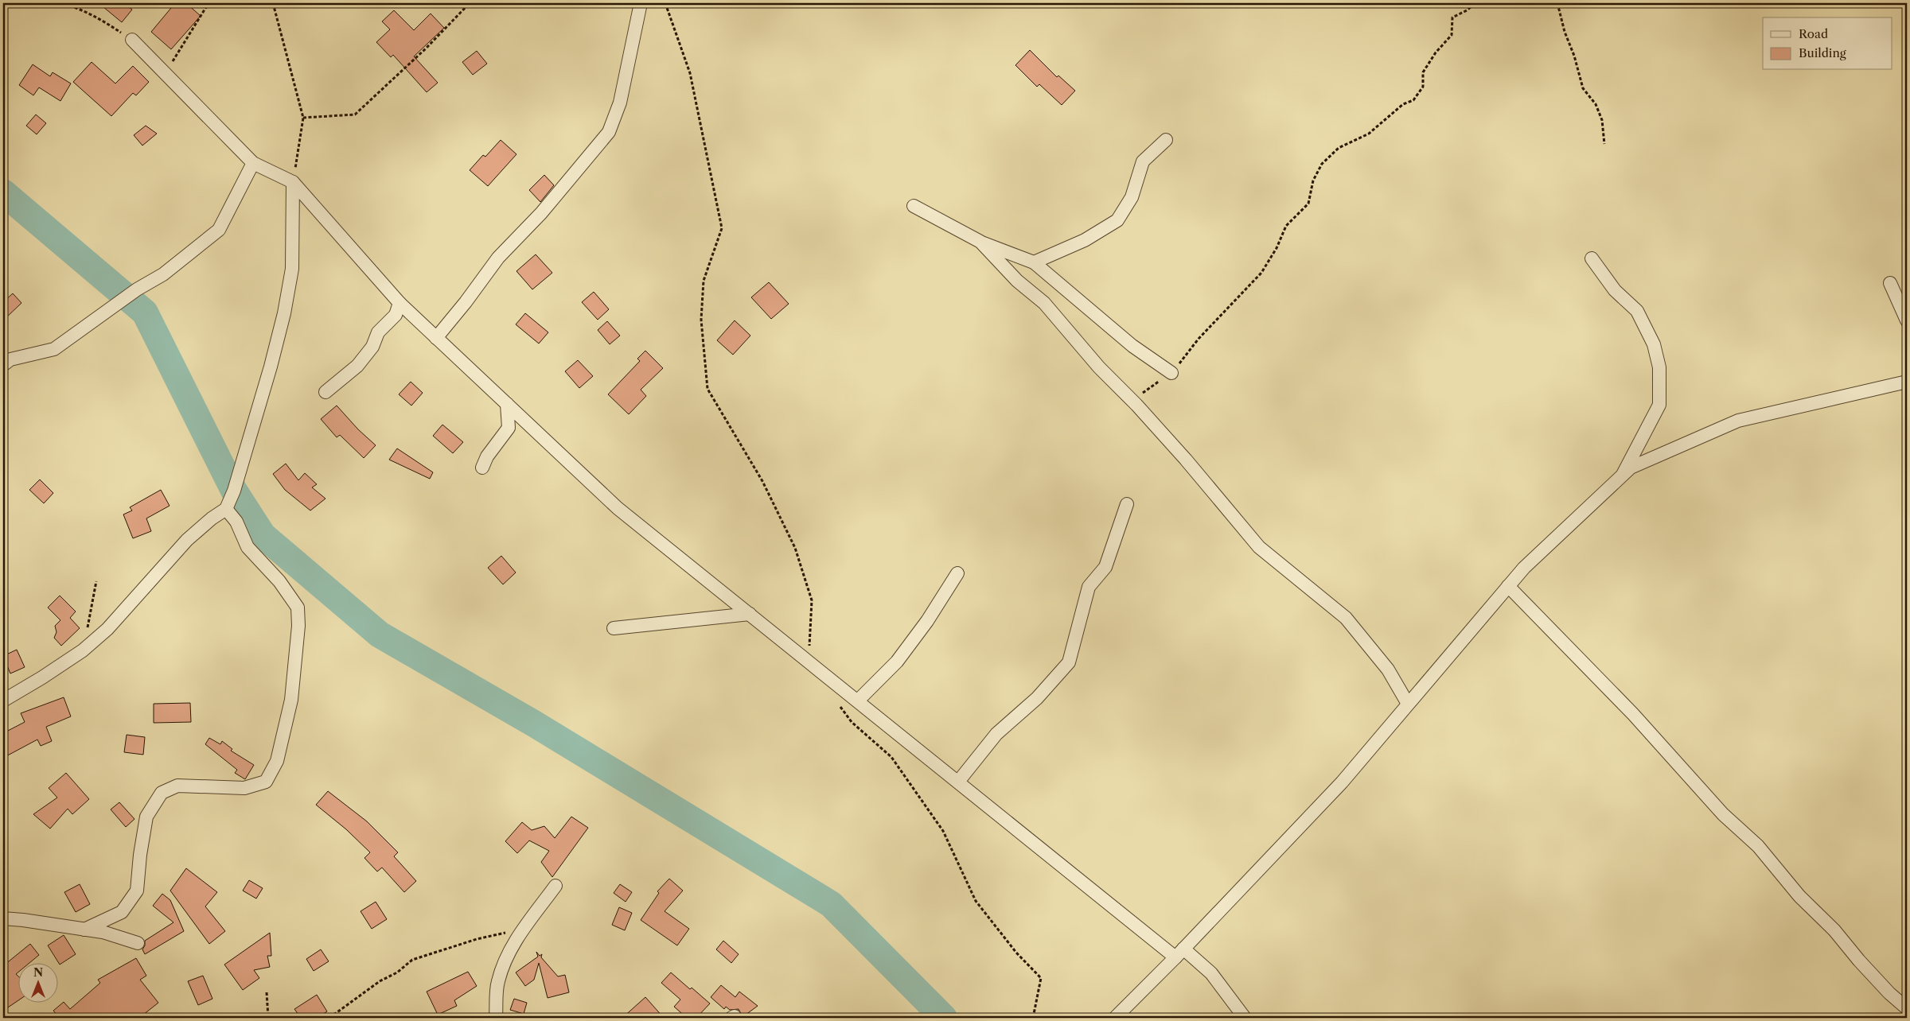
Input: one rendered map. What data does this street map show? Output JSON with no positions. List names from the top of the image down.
{
  "legend": ["Road", "Building"],
  "north": "top"
}
